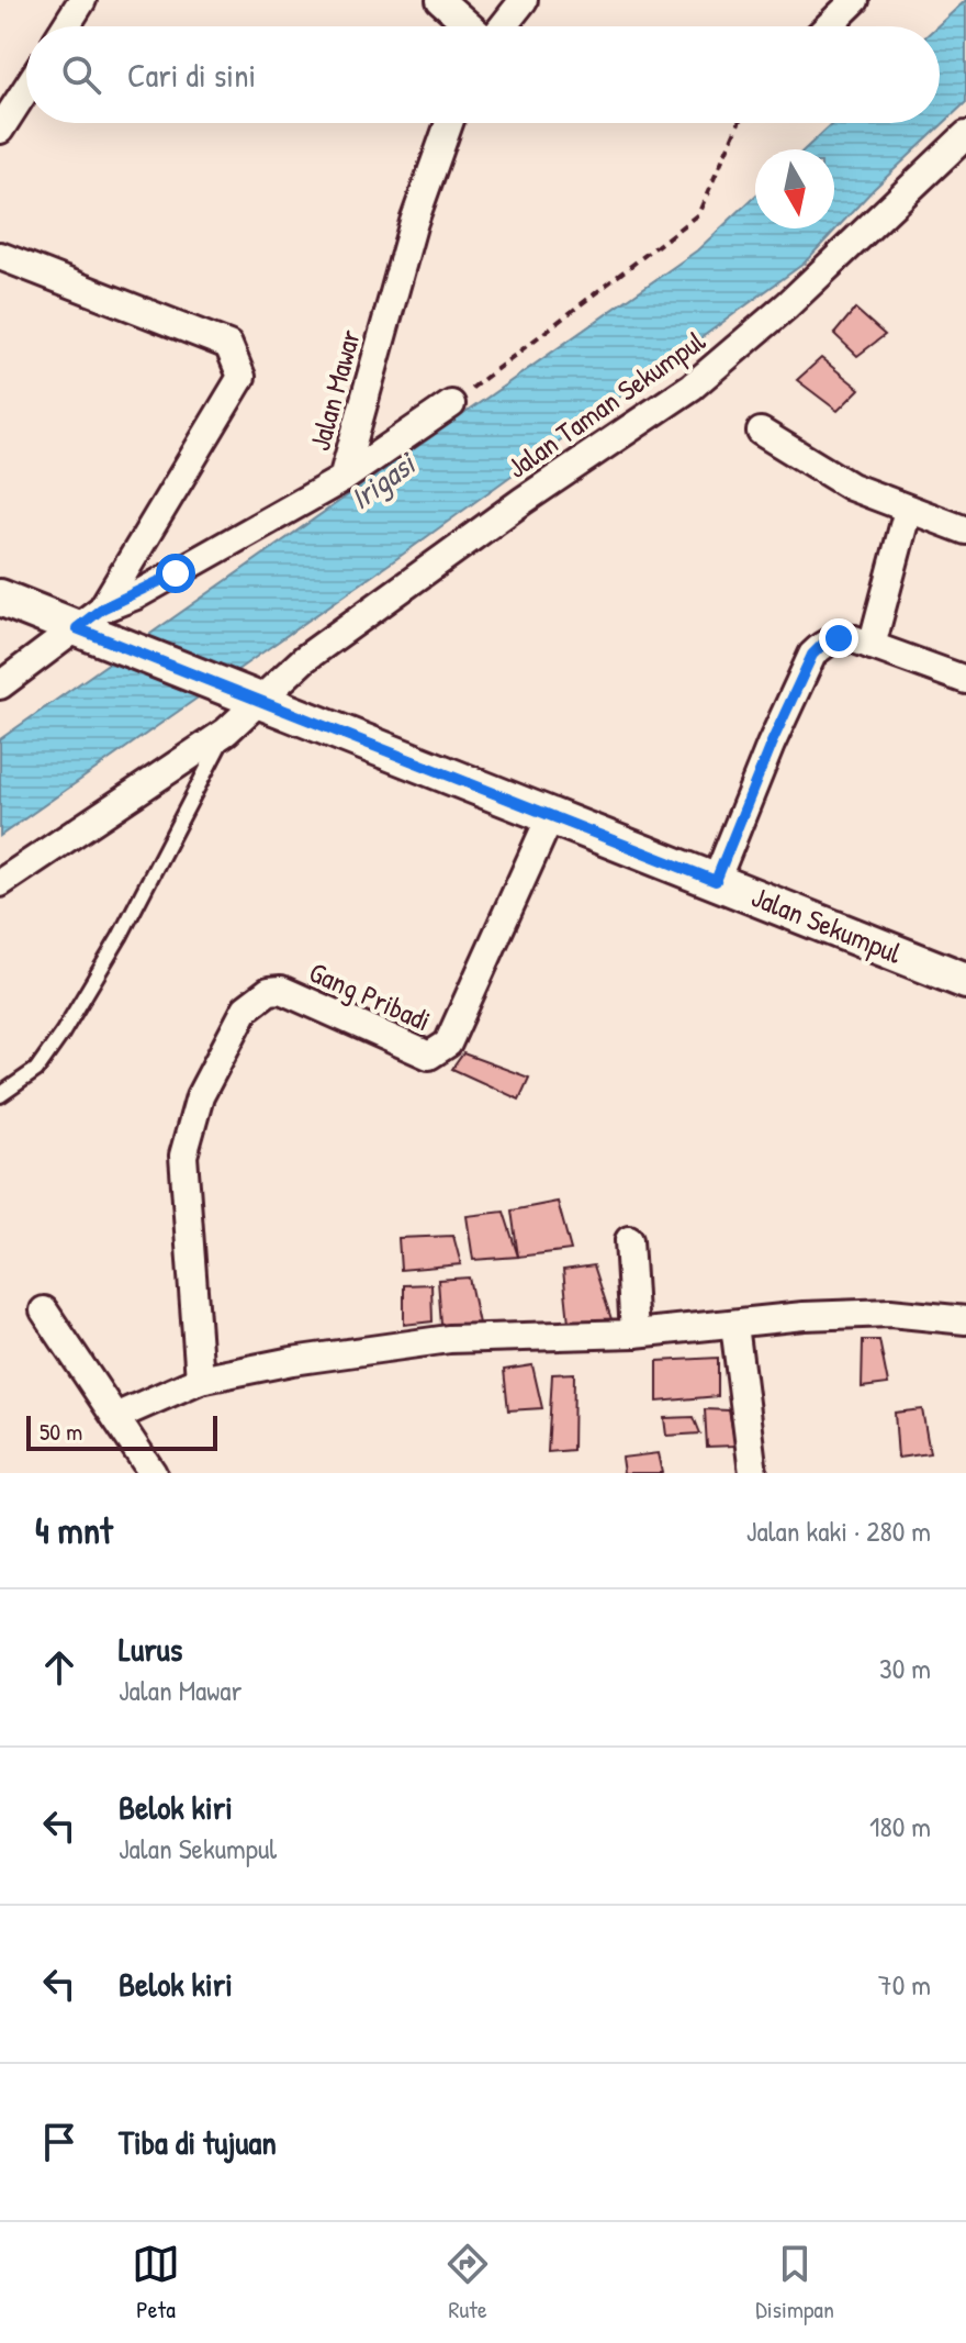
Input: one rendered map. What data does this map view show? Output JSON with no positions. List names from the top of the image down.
{
  "streets": {
    "main road": ["Jalan Sekumpul"],
    "street": ["Jalan Mawar", "Jalan Taman Sekumpul", "Gang Pribadi"]
  },
  "crossings": [
    ["Jalan Mawar", "Jalan Sekumpul"],
    ["Jalan Taman Sekumpul", "Jalan Sekumpul"],
    ["Jalan Sekumpul", "Gang Pribadi"]
  ],
  "water": ["Irigasi"],
  "scale_bar": "50 m",
  "north": "bottom",
  "page": {
    "search": "Cari di sini",
    "scale": "50 m",
    "heading": ["4 mnt", "Jalan kaki · 280 m"],
    "list": [
      ["Lurus", "Jalan Mawar", "30 m"],
      ["Belok kiri", "Jalan Sekumpul", "180 m"],
      ["Belok kiri", "70 m"],
      "Tiba di tujuan"
    ],
    "nav": ["Peta", "Rute", "Disimpan"]
  }
}
